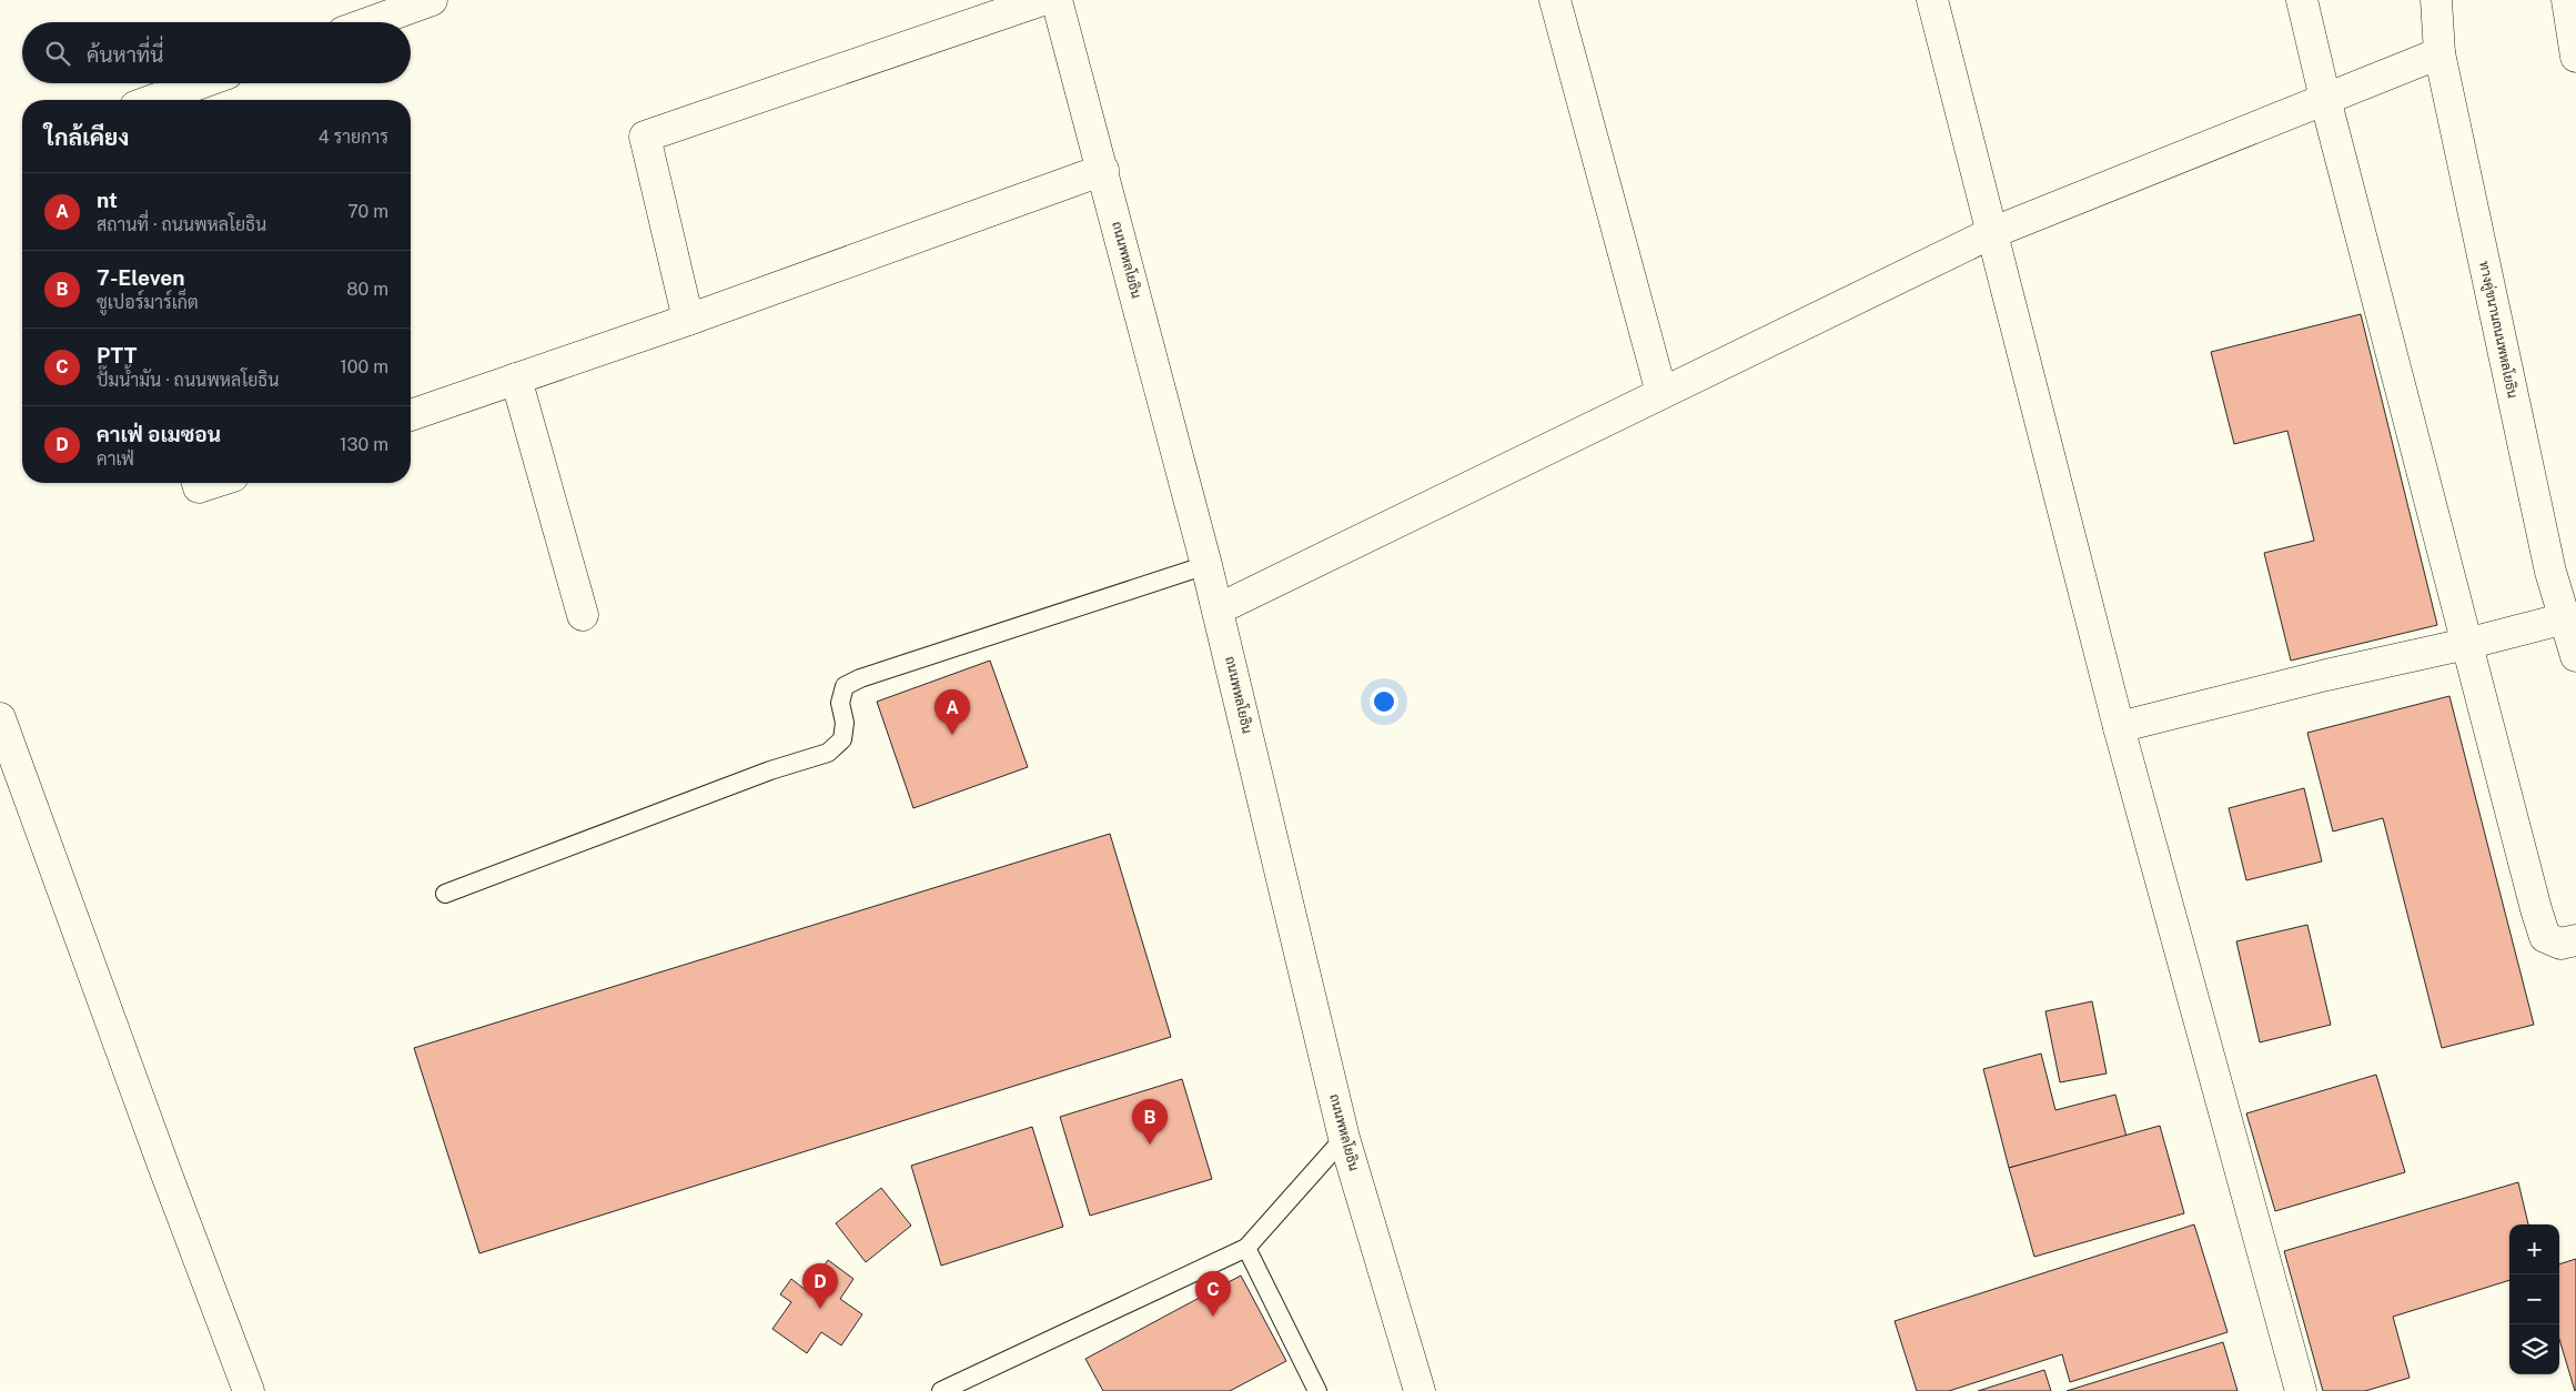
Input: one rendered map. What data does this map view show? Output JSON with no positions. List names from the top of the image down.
{
  "streets": {
    "main road": ["ถนนพหลโยธิน", "ทางคู่ขนานถนนพหลโยธิน"]
  },
  "page": {
    "search": "ค้นหาที่นี่",
    "heading": ["ใกล้เคียง", "4 รายการ"],
    "list": [
      {
        "mark": "A",
        "name": "nt",
        "note": "สถานที่ · ถนนพหลโยธิน",
        "value": "70 m"
      },
      {
        "mark": "B",
        "name": "7-Eleven",
        "note": "ซูเปอร์มาร์เก็ต",
        "value": "80 m"
      },
      {
        "mark": "C",
        "name": "PTT",
        "note": "ปั๊มน้ำมัน · ถนนพหลโยธิน",
        "value": "100 m"
      },
      {
        "mark": "D",
        "name": "คาเฟ่ อเมซอน",
        "note": "คาเฟ่",
        "value": "130 m"
      }
    ],
    "pins": [
      "A",
      "B",
      "D",
      "C"
    ],
    "map_buttons": ["+", "−"]
  }
}
